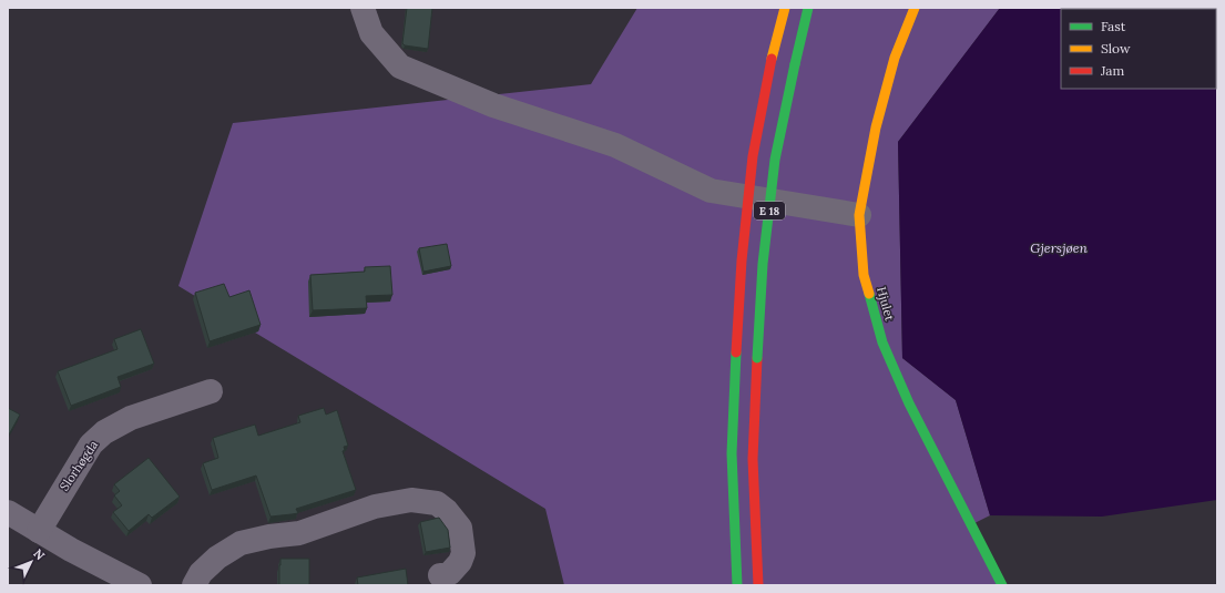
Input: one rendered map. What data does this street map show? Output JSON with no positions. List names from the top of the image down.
{
  "streets": {
    "main road": ["E 18", "Hjulet"],
    "street": ["Slorhøgda"]
  },
  "water": ["Gjersjøen"],
  "legend": ["Fast", "Slow", "Jam"],
  "north": "top right"
}
